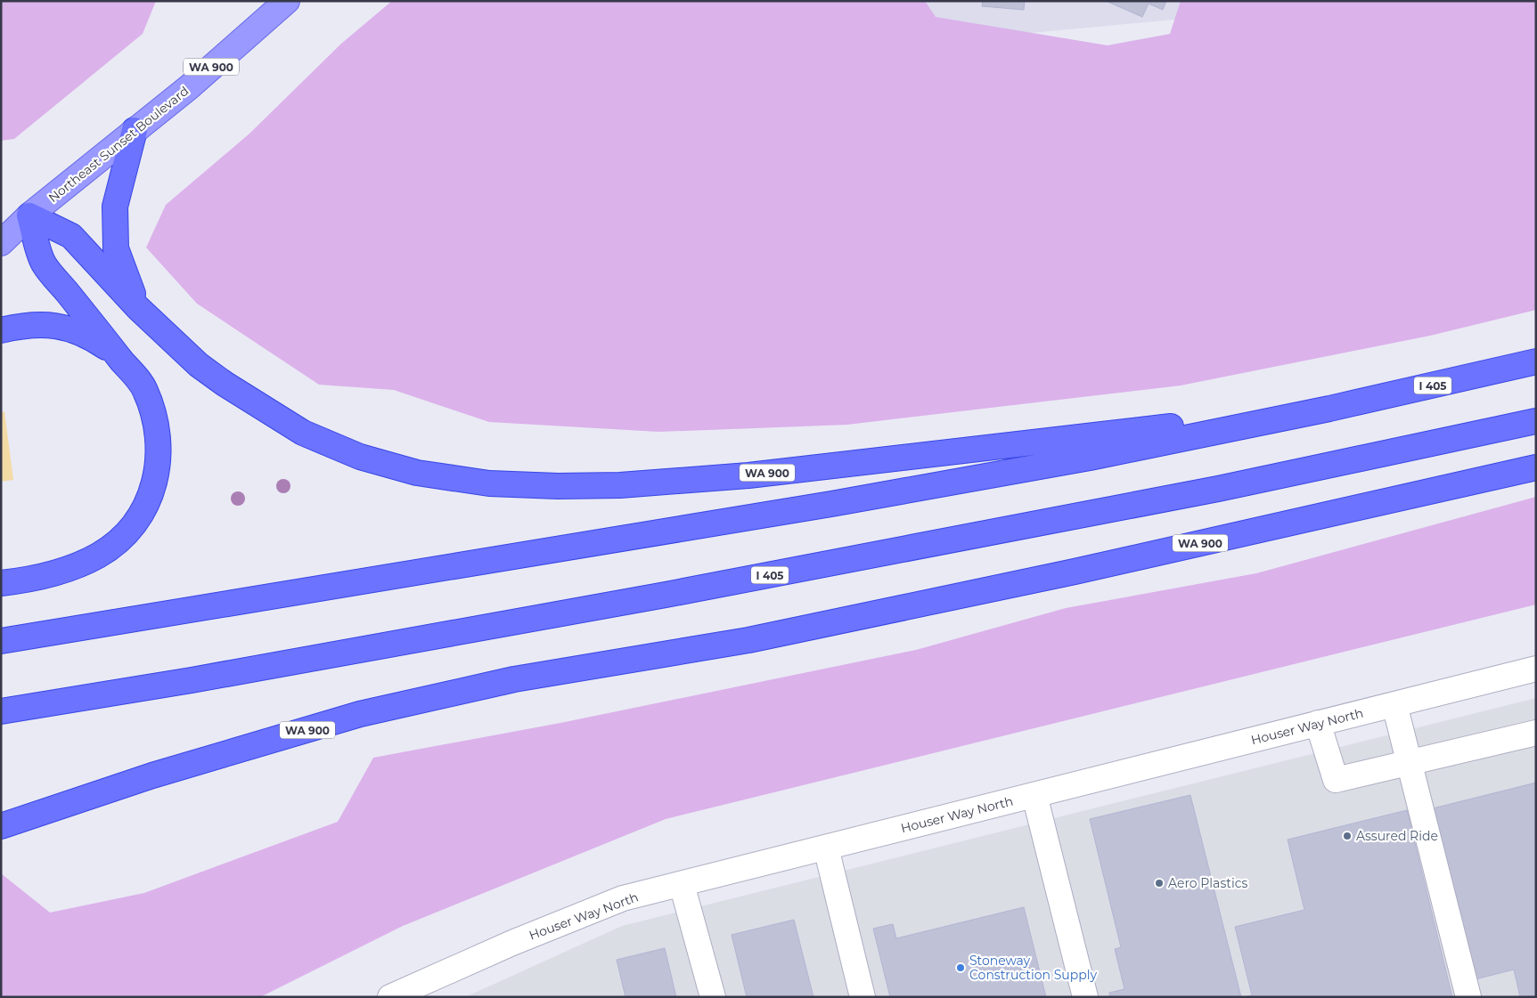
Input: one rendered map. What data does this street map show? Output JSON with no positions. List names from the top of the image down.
{
  "streets": {
    "highway": ["WA 900", "I 405"],
    "main road": ["Northeast Sunset Boulevard"],
    "street": ["Houser Way North"]
  },
  "crossings": [
    ["WA 900", "Northeast Sunset Boulevard"],
    ["WA 900", "I 405"]
  ],
  "places": ["Assured Ride", "Aero Plastics", "Stoneway Construction Supply"]
}
